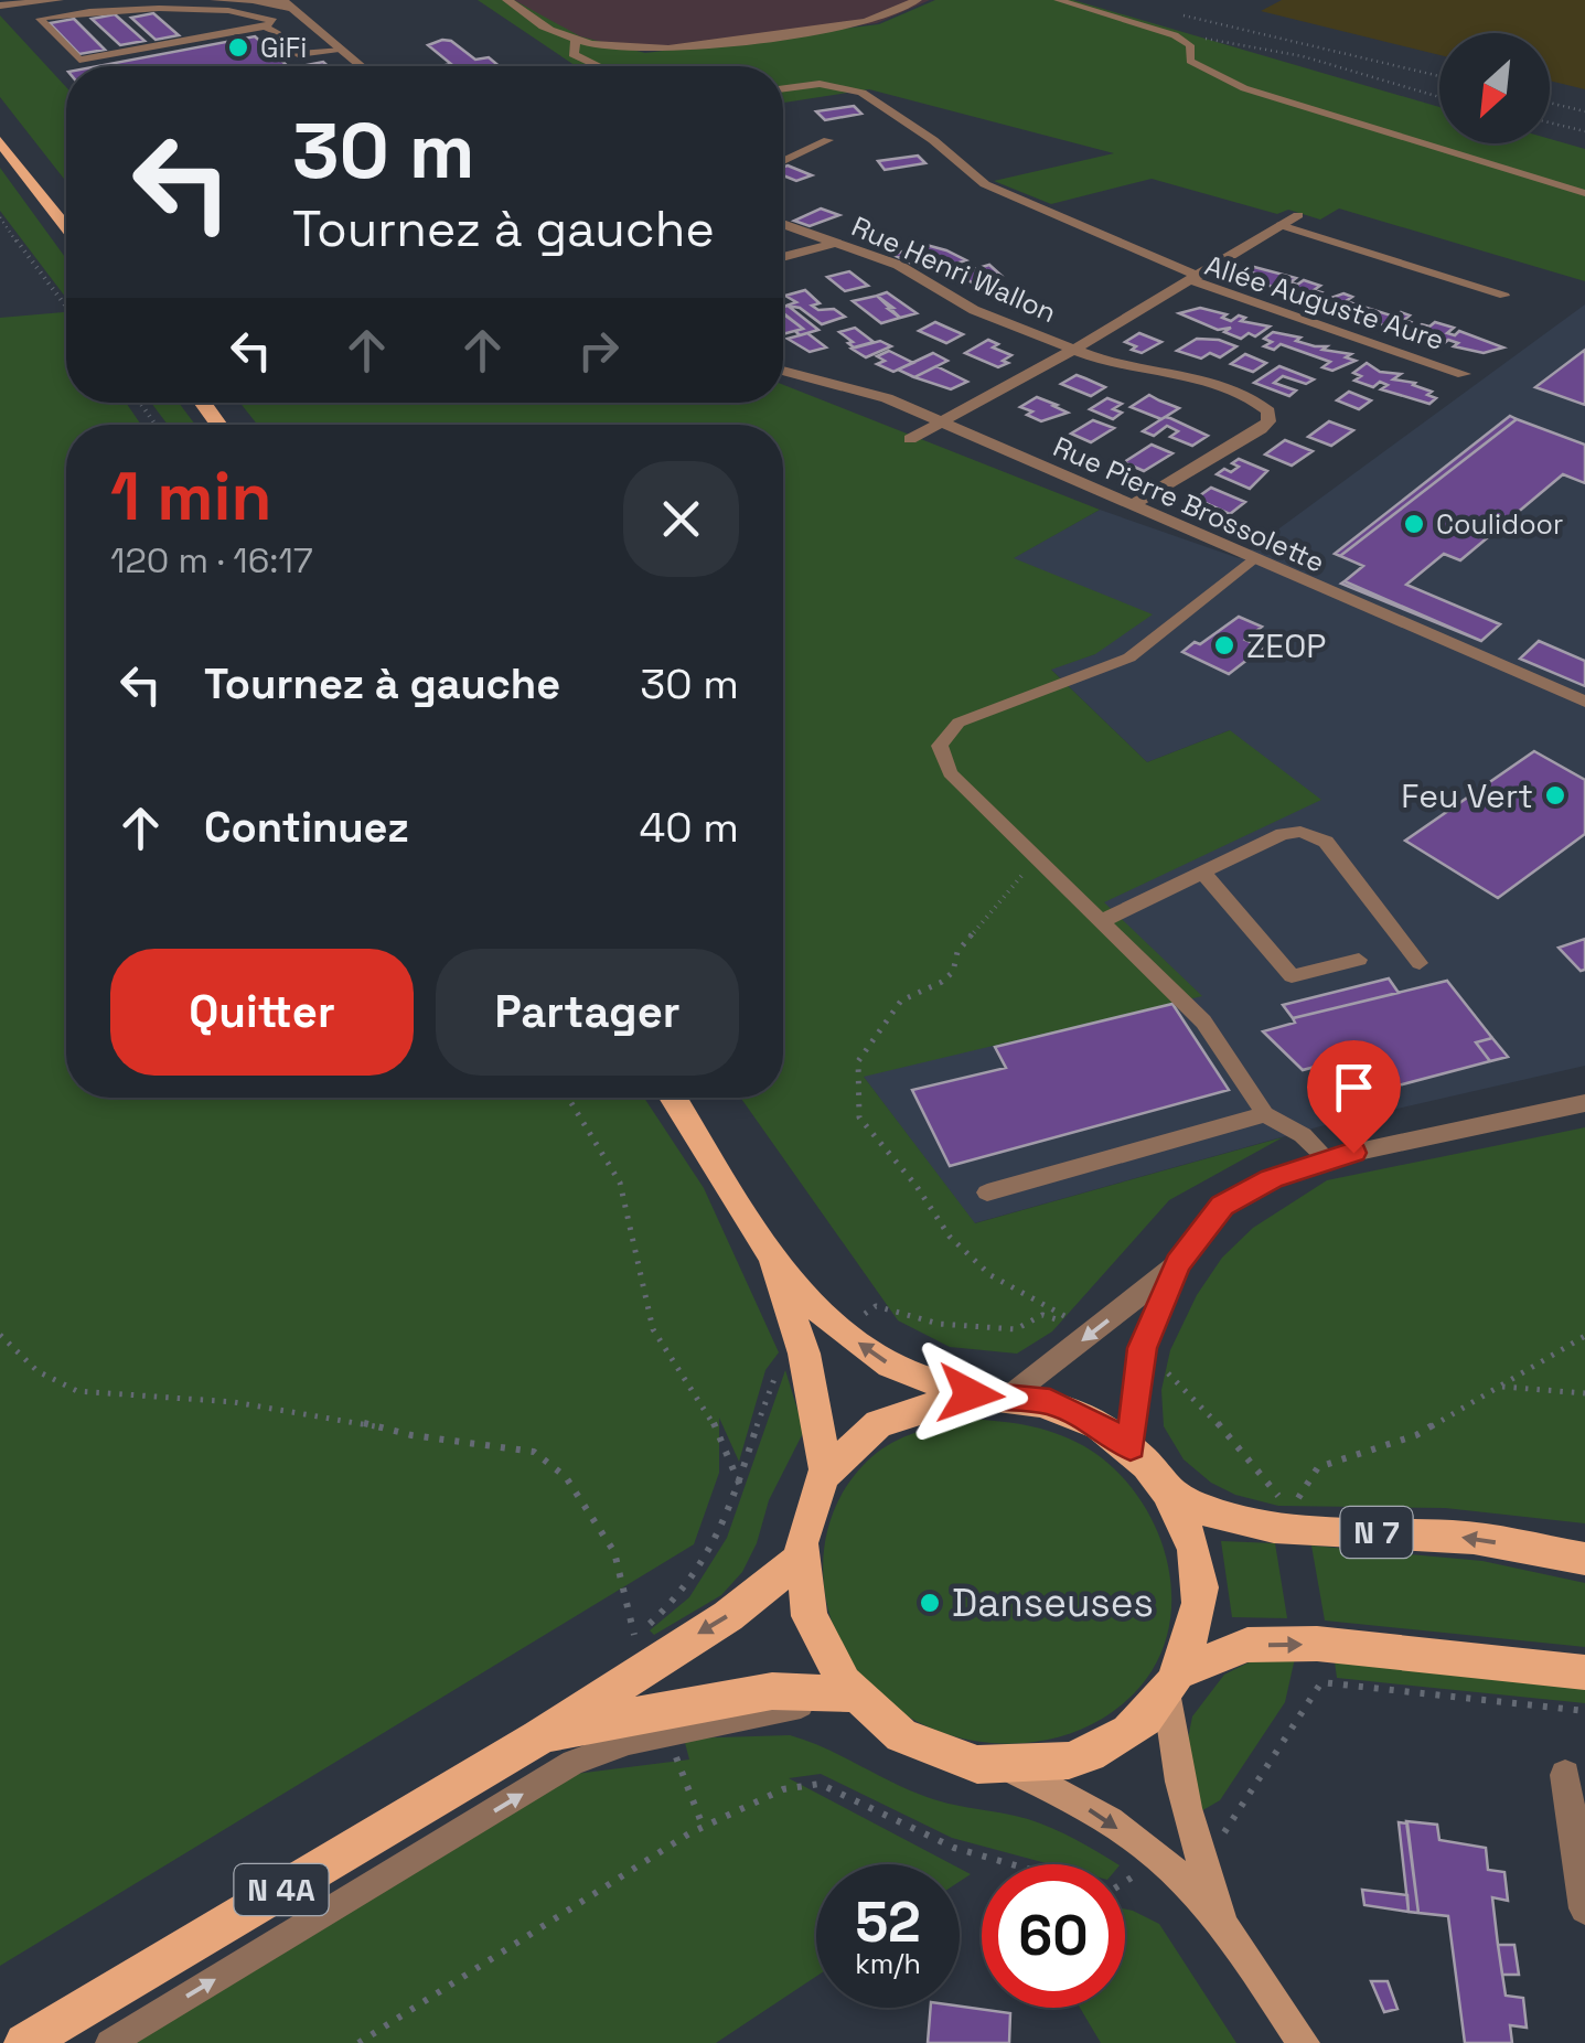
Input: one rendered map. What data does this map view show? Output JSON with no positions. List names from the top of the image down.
{
  "streets": {
    "main road": ["N 7", "N 4A"],
    "street": ["Rue Henri Wallon", "Allée Auguste Aure", "Rue Pierre Brossolette"]
  },
  "crossings": [
    ["Rue Henri Wallon", "Allée Auguste Aure"],
    ["Rue Henri Wallon", "Rue Pierre Brossolette"],
    ["Allée Auguste Aure", "Rue Pierre Brossolette"]
  ],
  "places": [
    "GiFi",
    "Coulidoor",
    "ZEOP",
    "Feu Vert",
    "Danseuses"
  ],
  "north": "bottom left",
  "page": {
    "turn": ["30 m", "Tournez à gauche"],
    "heading": ["1 min", "120 m · 16:17"],
    "list": [
      {
        "name": "Tournez à gauche",
        "value": "30 m"
      },
      {
        "name": "Continuez",
        "value": "40 m"
      }
    ],
    "buttons": ["Quitter", "Partager"],
    "speed": "52 km/h",
    "limit": "60"
  }
}
